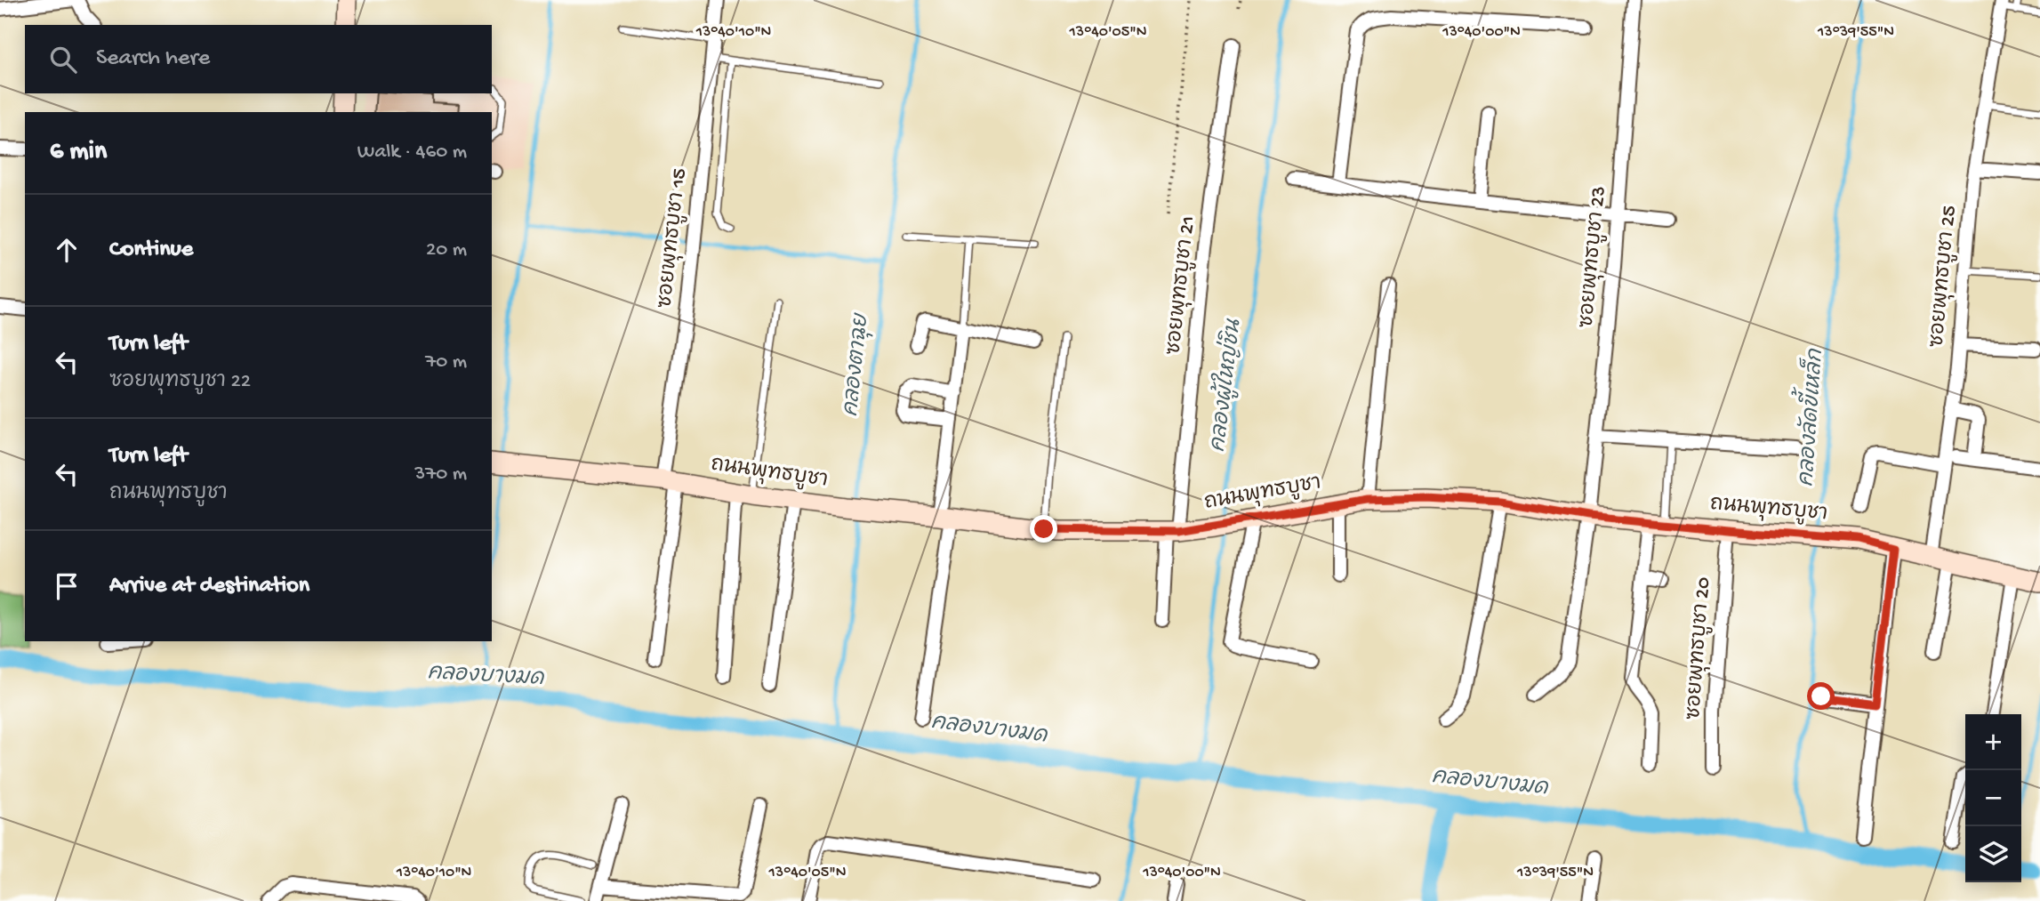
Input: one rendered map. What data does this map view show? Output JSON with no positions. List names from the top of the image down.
{
  "streets": {
    "main road": ["ถนนพุทธบูชา"],
    "street": [
      "ซอยพุทธบูชา 15",
      "ซอยพุทธบูชา 23",
      "ซอยพุทธบูชา 25",
      "ซอยพุทธบูชา 21",
      "ซอยพุทธบูชา 20"
    ]
  },
  "crossings": [
    ["ซอยพุทธบูชา 15", "ถนนพุทธบูชา"],
    ["ซอยพุทธบูชา 23", "ถนนพุทธบูชา"],
    ["ซอยพุทธบูชา 25", "ถนนพุทธบูชา"],
    ["ซอยพุทธบูชา 21", "ถนนพุทธบูชา"],
    ["ถนนพุทธบูชา", "ซอยพุทธบูชา 20"]
  ],
  "water": [
    "คลองตาฉุย",
    "คลองผู้ใหญ่ชิน",
    "คลองลัดขี้เหล็ก",
    "คลองบางมด"
  ],
  "page": {
    "search": "Search here",
    "heading": ["6 min", "Walk · 460 m"],
    "list": [
      ["Continue", "20 m"],
      ["Turn left", "ซอยพุทธบูชา 22", "70 m"],
      ["Turn left", "ถนนพุทธบูชา", "370 m"],
      "Arrive at destination"
    ],
    "map_buttons": ["+", "−"]
  },
  "coordinates": [
    "13°40'10\"N",
    "13°40'05\"N",
    "13°40'00\"N",
    "13°39'55\"N"
  ]
}
